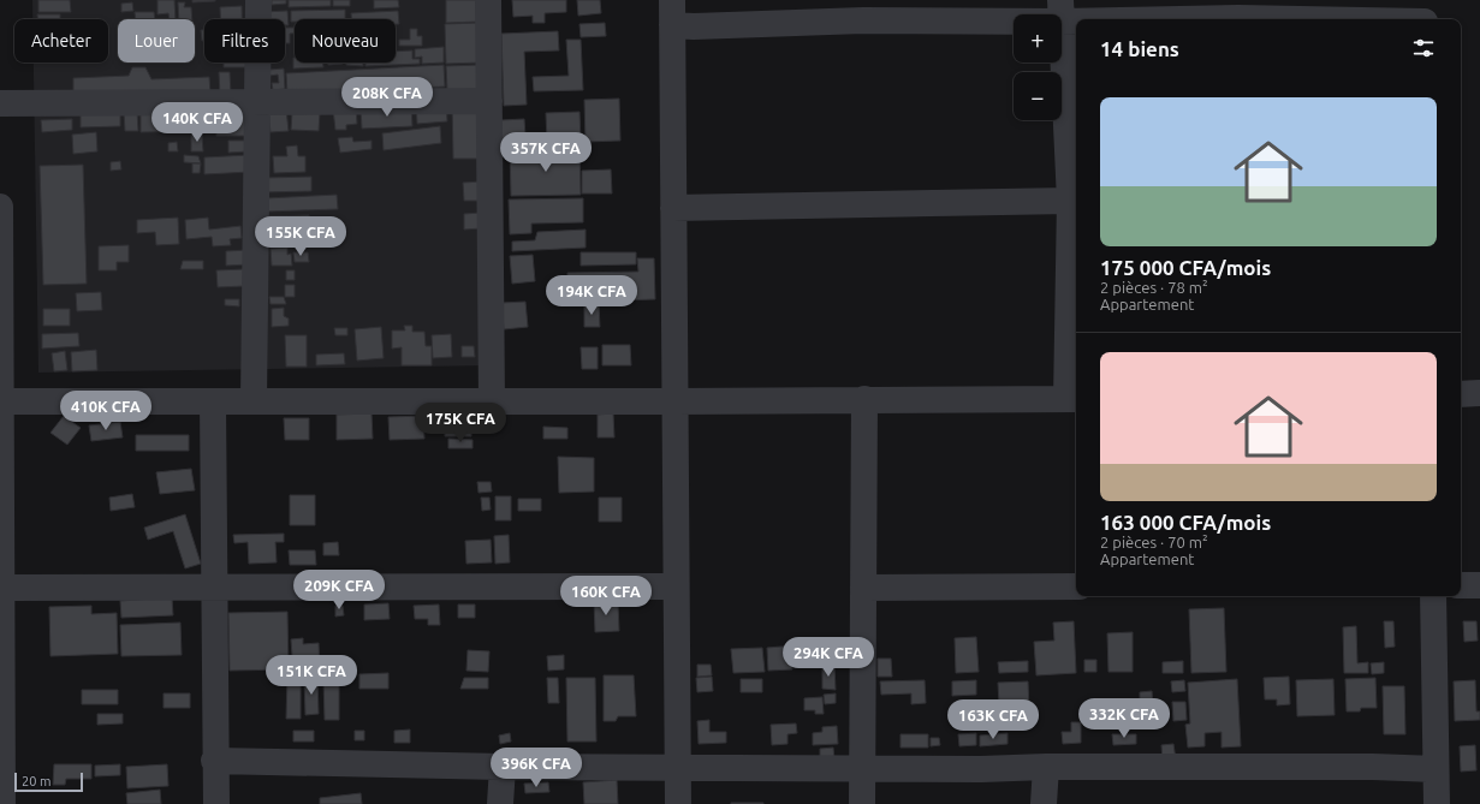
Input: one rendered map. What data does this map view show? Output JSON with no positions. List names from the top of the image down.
{
  "scale_bar": "20 m",
  "page": {
    "map_buttons": ["+", "−"],
    "chip": [
      "Acheter",
      "Louer",
      "Filtres",
      "Nouveau"
    ],
    "heading": "14 biens",
    "price": [
      "208K CFA",
      "140K CFA",
      "357K CFA",
      "155K CFA",
      "194K CFA",
      "410K CFA",
      "175K CFA",
      "209K CFA",
      "160K CFA",
      "294K CFA",
      "151K CFA",
      "332K CFA",
      "163K CFA",
      "396K CFA"
    ],
    "list": [
      {
        "name": "175 000 CFA/mois",
        "note": "2 pièces · 78 m² · Appartement"
      },
      {
        "name": "163 000 CFA/mois",
        "note": "2 pièces · 70 m² · Appartement"
      }
    ],
    "scale": "20 m"
  }
}
